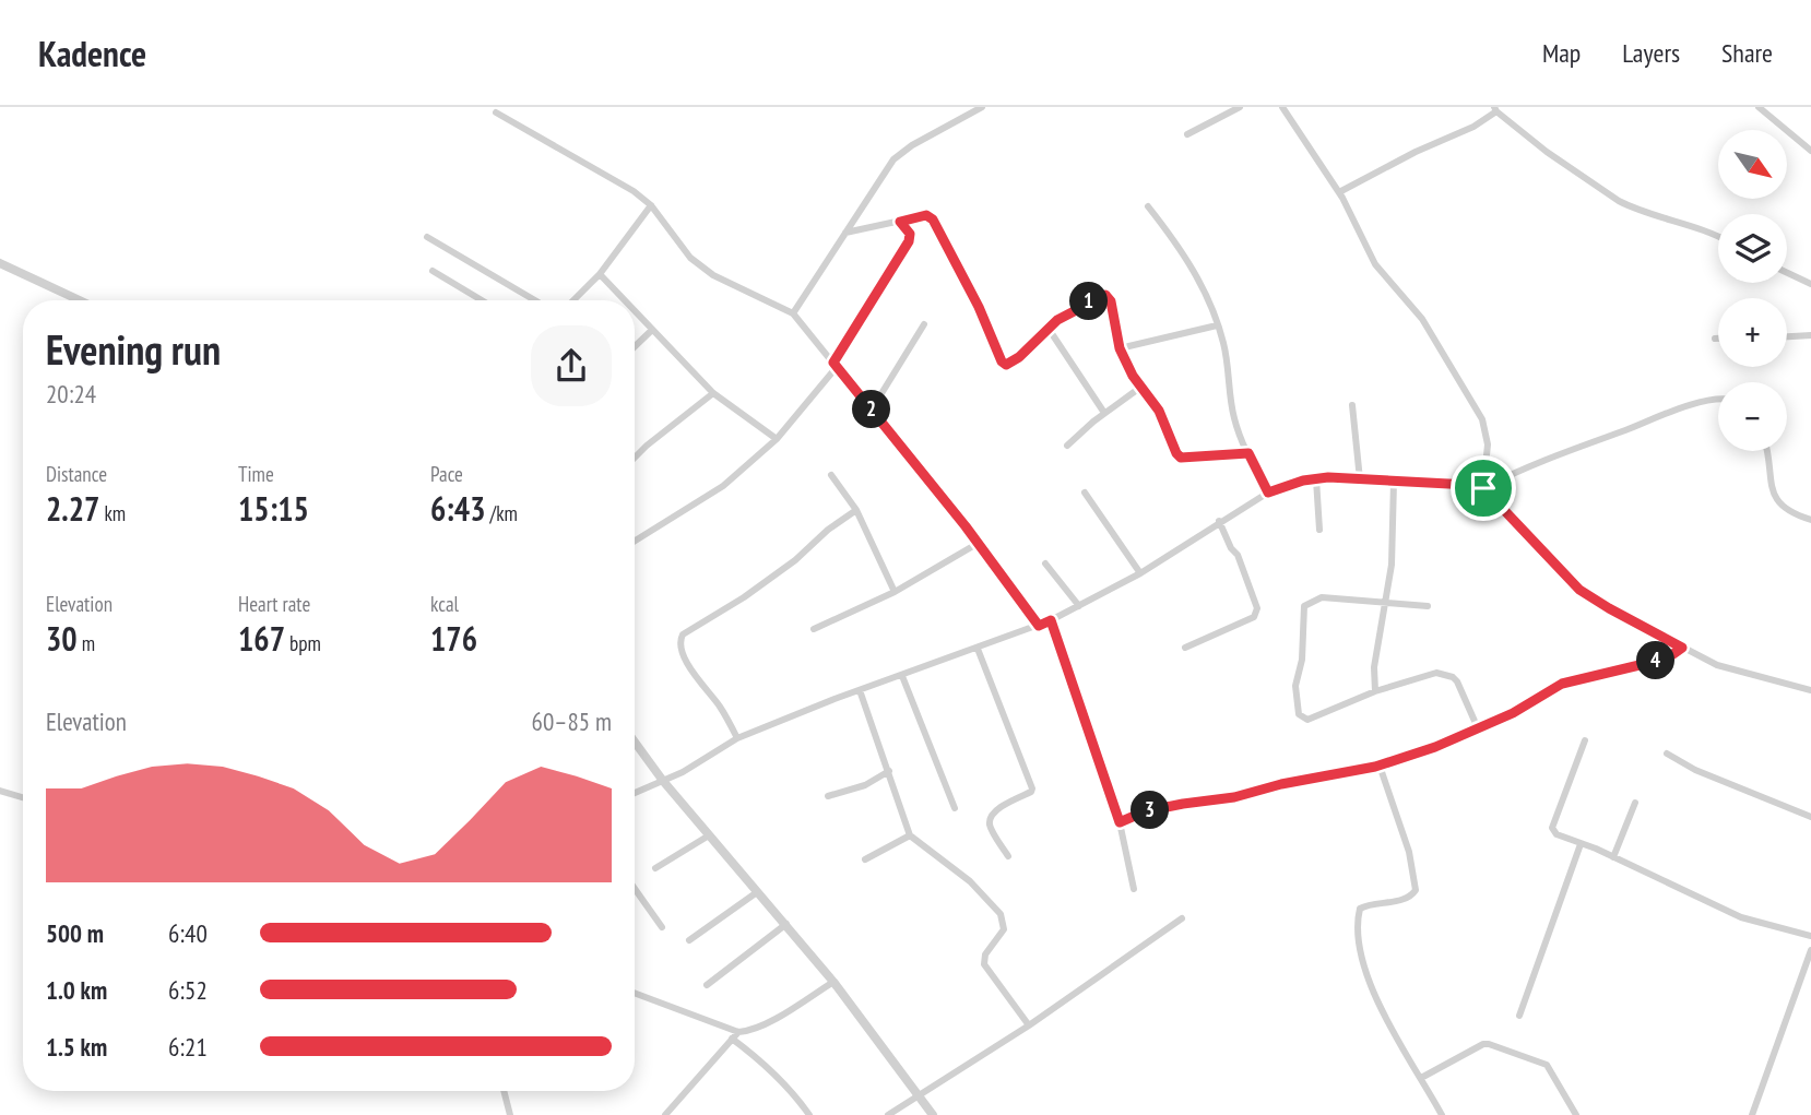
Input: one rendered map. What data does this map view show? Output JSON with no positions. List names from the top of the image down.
{
  "north": "bottom right",
  "page": {
    "header": "Kadence",
    "nav": ["Map", "Layers", "Share"],
    "map_buttons": ["+", "−"],
    "pins": [
      "1",
      "2",
      "4",
      "3"
    ],
    "heading": ["Evening run", "20:24"],
    "stats": [
      ["Distance", "2.27 km"],
      ["Time", "15:15"],
      ["Pace", "6:43 /km"],
      ["Elevation", "30 m"],
      ["Heart rate", "167 bpm"],
      ["kcal", "176"]
    ],
    "chart": ["Elevation", "60–85 m"],
    "list": [
      {
        "name": "500 m",
        "note": "6:40"
      },
      {
        "name": "1.0 km",
        "note": "6:52"
      },
      {
        "name": "1.5 km",
        "note": "6:21"
      }
    ]
  }
}
